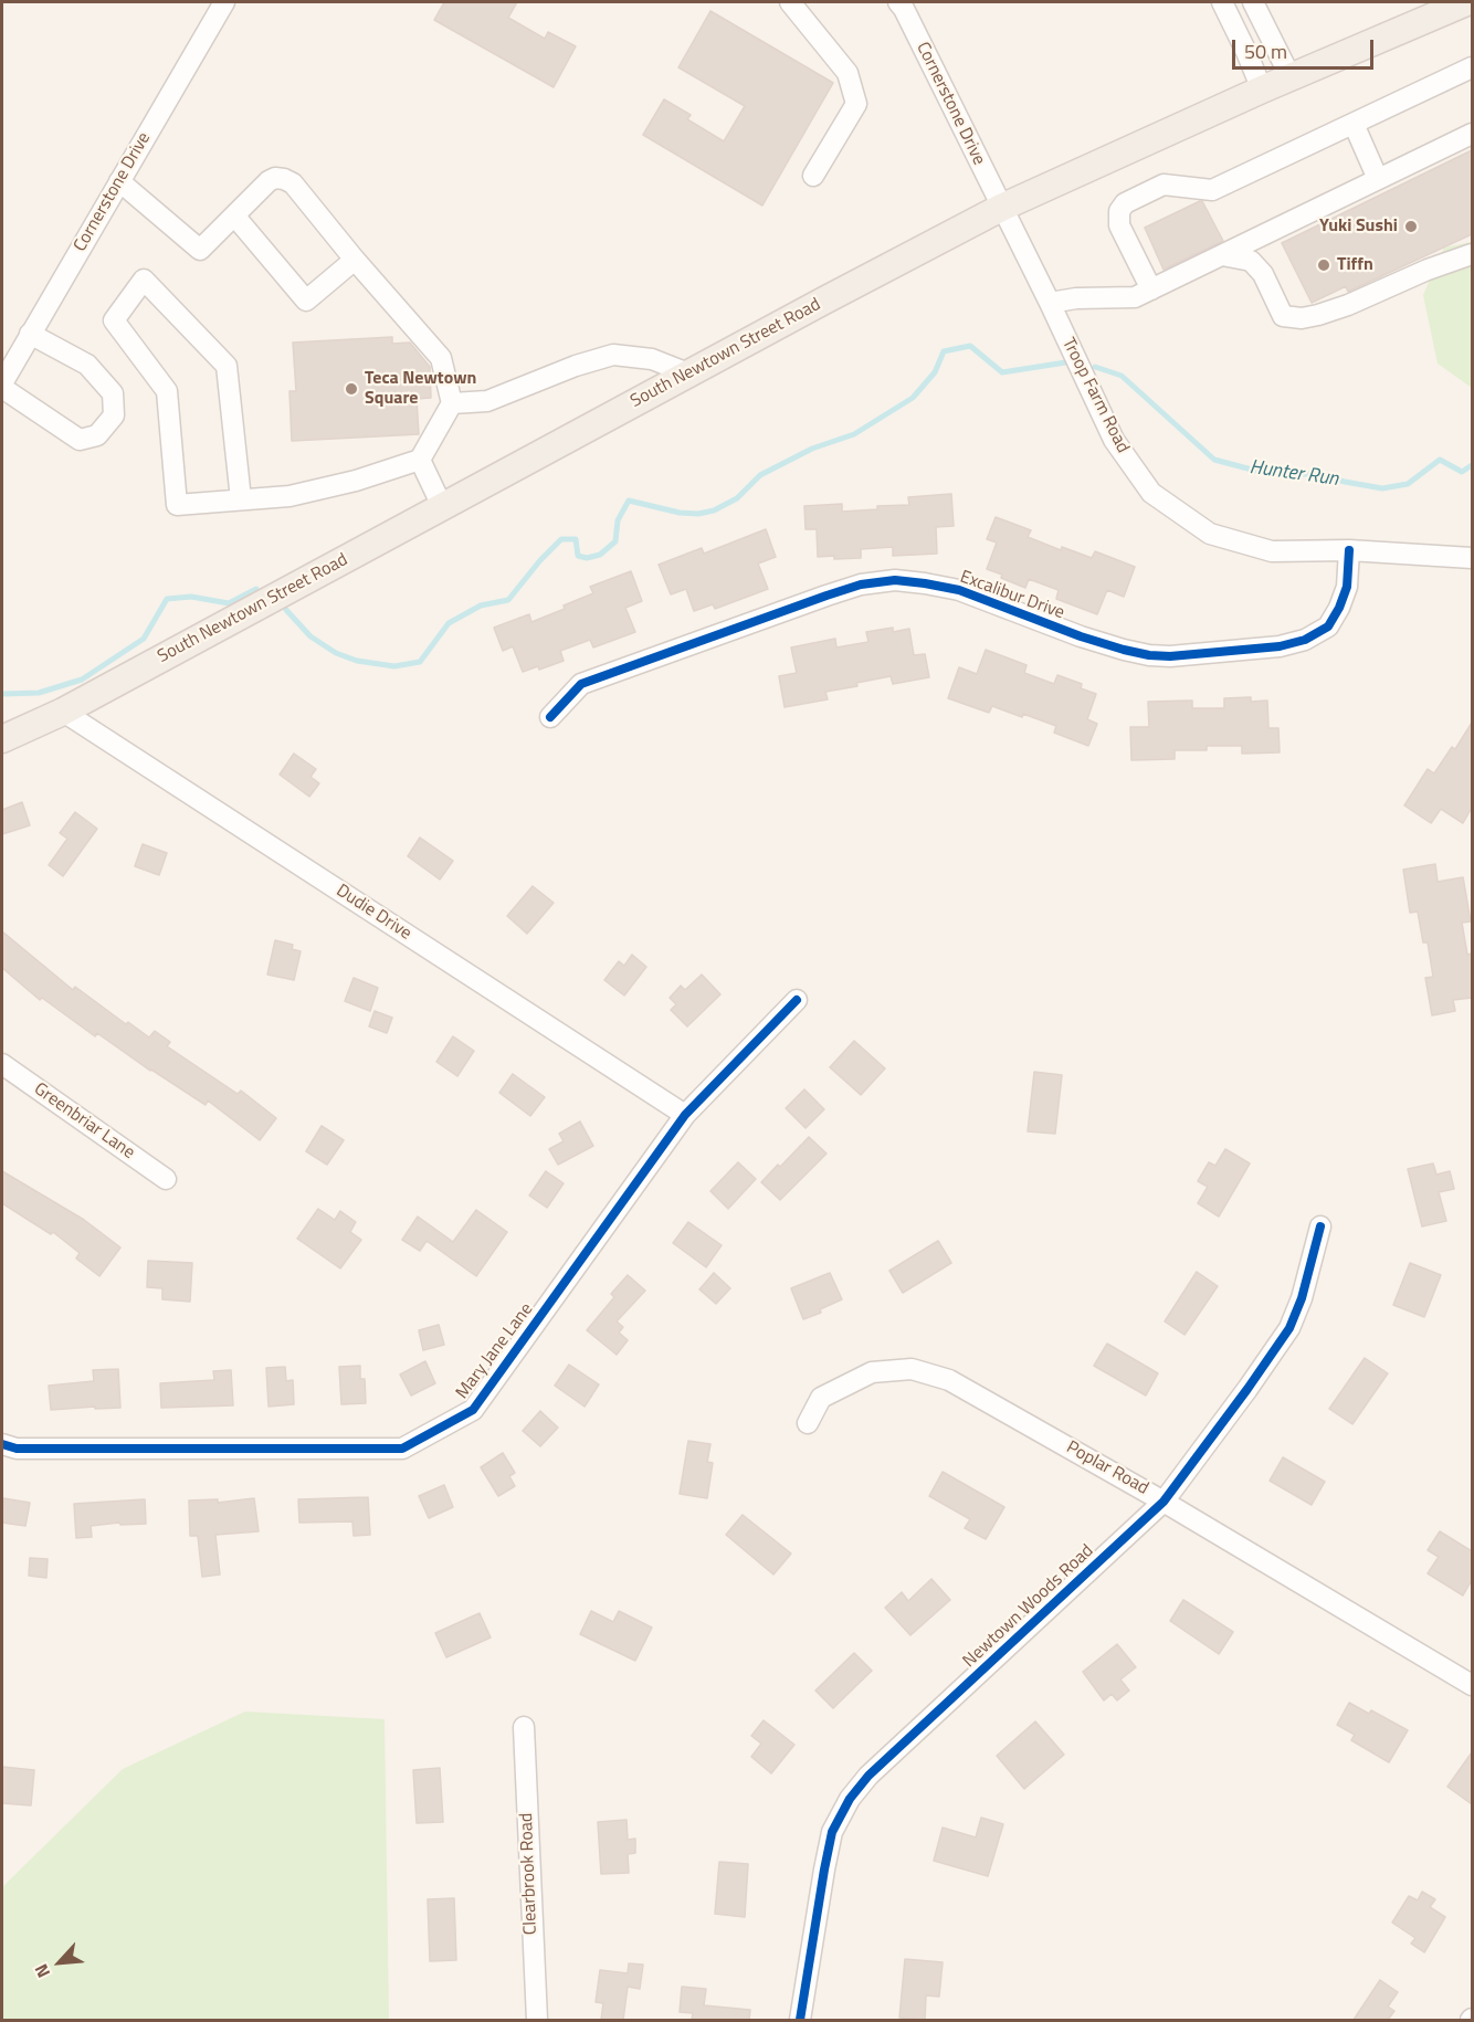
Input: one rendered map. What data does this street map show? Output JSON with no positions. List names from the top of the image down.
{
  "streets": {
    "main road": ["South Newtown Street Road"],
    "street": [
      "Cornerstone Drive",
      "Troop Farm Road",
      "Excalibur Drive",
      "Dudie Drive",
      "Greenbriar Lane",
      "Mary Jane Lane",
      "Poplar Road",
      "Newtown Woods Road",
      "Clearbrook Road"
    ]
  },
  "crossings": [
    ["Cornerstone Drive", "South Newtown Street Road"],
    ["Cornerstone Drive", "Troop Farm Road"],
    ["South Newtown Street Road", "Troop Farm Road"],
    ["South Newtown Street Road", "Dudie Drive"],
    ["Troop Farm Road", "Excalibur Drive"],
    ["Dudie Drive", "Mary Jane Lane"],
    ["Poplar Road", "Newtown Woods Road"]
  ],
  "water": ["Hunter Run"],
  "places": ["Yuki Sushi", "Tiffn", "Teca Newtown Square"],
  "scale_bar": "50 m",
  "north": "bottom left"
}
